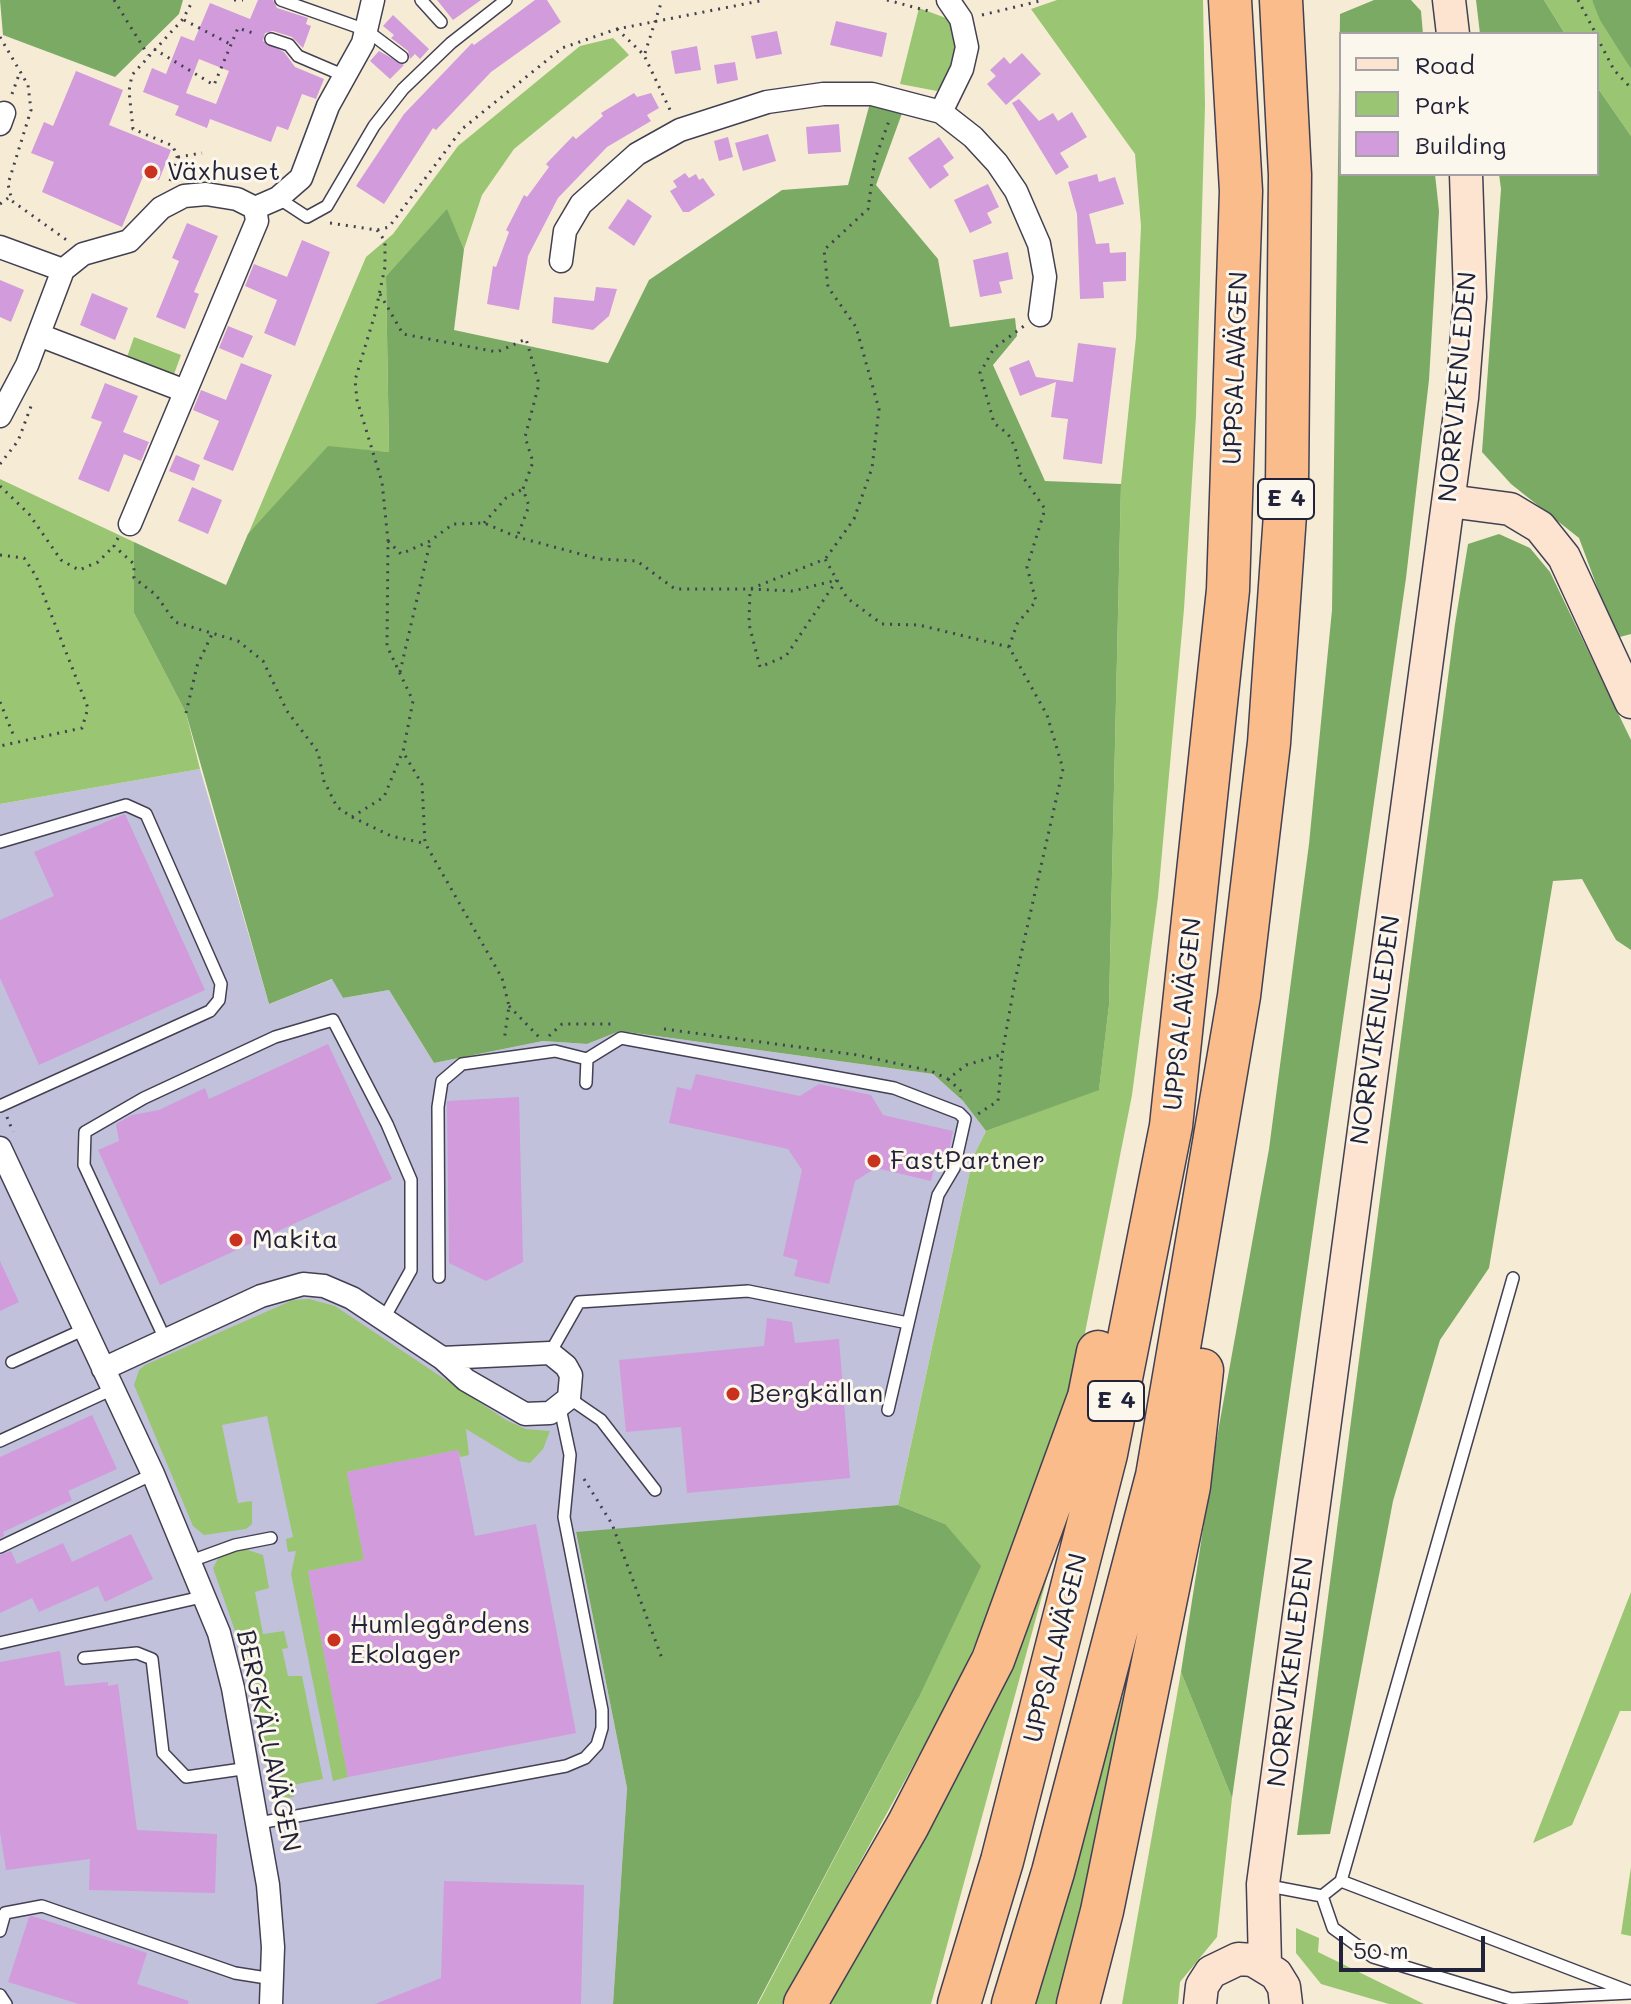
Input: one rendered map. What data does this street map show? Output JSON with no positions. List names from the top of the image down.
{
  "streets": {
    "highway": ["UPPSALAVÄGEN", "E 4"],
    "main road": ["NORRVIKENLEDEN"],
    "street": ["BERGKÄLLAVÄGEN"]
  },
  "places": [
    "Växhuset",
    "FastPartner",
    "Makita",
    "Bergkällan",
    "Humlegårdens Ekolager"
  ],
  "legend": ["Road", "Park", "Building"],
  "scale_bar": "50 m"
}
